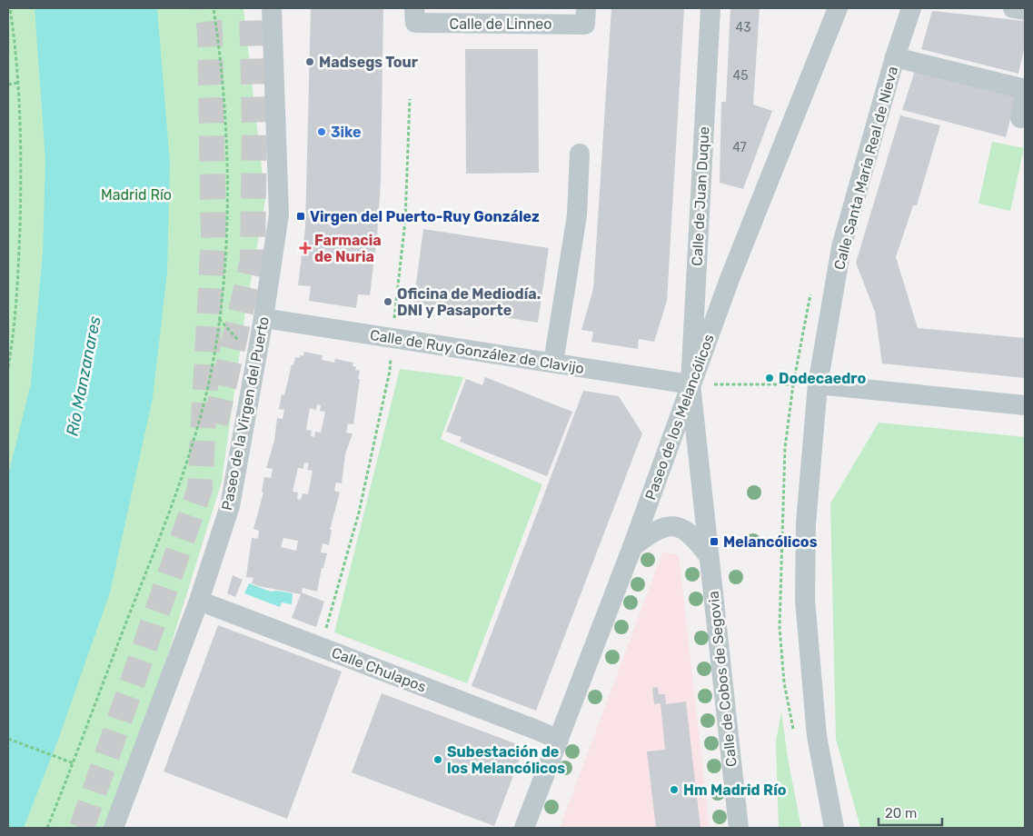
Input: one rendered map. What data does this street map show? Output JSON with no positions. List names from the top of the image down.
{
  "streets": {
    "street": [
      "Calle de Linneo",
      "Calle Santa María Real de Nieva",
      "Calle de Juan Duque",
      "Calle de Ruy González de Clavijo",
      "Paseo de la Virgen del Puerto",
      "Paseo de los Melancólicos",
      "Calle Chulapos",
      "Calle de Cobos de Segovia"
    ]
  },
  "crossings": [
    ["Calle de Juan Duque", "Calle de Ruy González de Clavijo"],
    ["Calle de Juan Duque", "Paseo de los Melancólicos"],
    ["Calle de Juan Duque", "Calle de Cobos de Segovia"],
    ["Calle de Ruy González de Clavijo", "Paseo de la Virgen del Puerto"],
    ["Calle de Ruy González de Clavijo", "Paseo de los Melancólicos"],
    ["Calle de Ruy González de Clavijo", "Calle de Cobos de Segovia"],
    ["Paseo de la Virgen del Puerto", "Calle Chulapos"],
    ["Paseo de los Melancólicos", "Calle Chulapos"],
    ["Paseo de los Melancólicos", "Calle de Cobos de Segovia"]
  ],
  "water": ["Río Manzanares"],
  "parks": ["Madrid Río"],
  "places": {
    "other": [
      "Madsegs Tour",
      "3ike",
      "Oficina de Mediodía. DNI y Pasaporte",
      "Dodecaedro",
      "Subestación de los Melancólicos",
      "Hm Madrid Río"
    ],
    "transit": ["Virgen del Puerto-Ruy González", "Melancólicos"],
    "health": ["Farmacia de Nuria"]
  },
  "house_numbers": ["43", "45", "47"],
  "scale_bar": "20 m"
}
